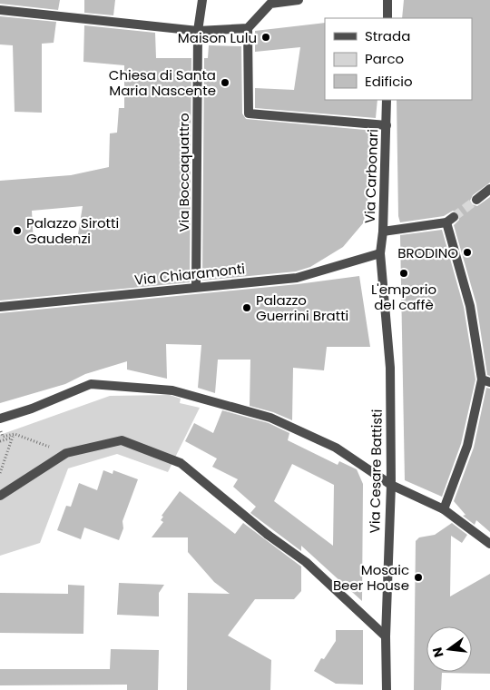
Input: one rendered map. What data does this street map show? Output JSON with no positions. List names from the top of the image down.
{
  "streets": {
    "street": [
      "Via Boccaquattro",
      "Via Carbonari",
      "Via Chiaramonti",
      "Via Cesare Battisti"
    ]
  },
  "crossings": [
    ["Via Boccaquattro", "Via Chiaramonti"],
    ["Via Carbonari", "Via Chiaramonti"],
    ["Via Carbonari", "Via Cesare Battisti"],
    ["Via Chiaramonti", "Via Cesare Battisti"]
  ],
  "places": [
    "Maison Lulu",
    "Chiesa di Santa Maria Nascente",
    "Palazzo Sirotti Gaudenzi",
    "BRODINO",
    "L'emporio del caffè",
    "Palazzo Guerrini Bratti",
    "Mosaic Beer House"
  ],
  "legend": ["Strada", "Parco", "Edificio"],
  "north": "left"
}
